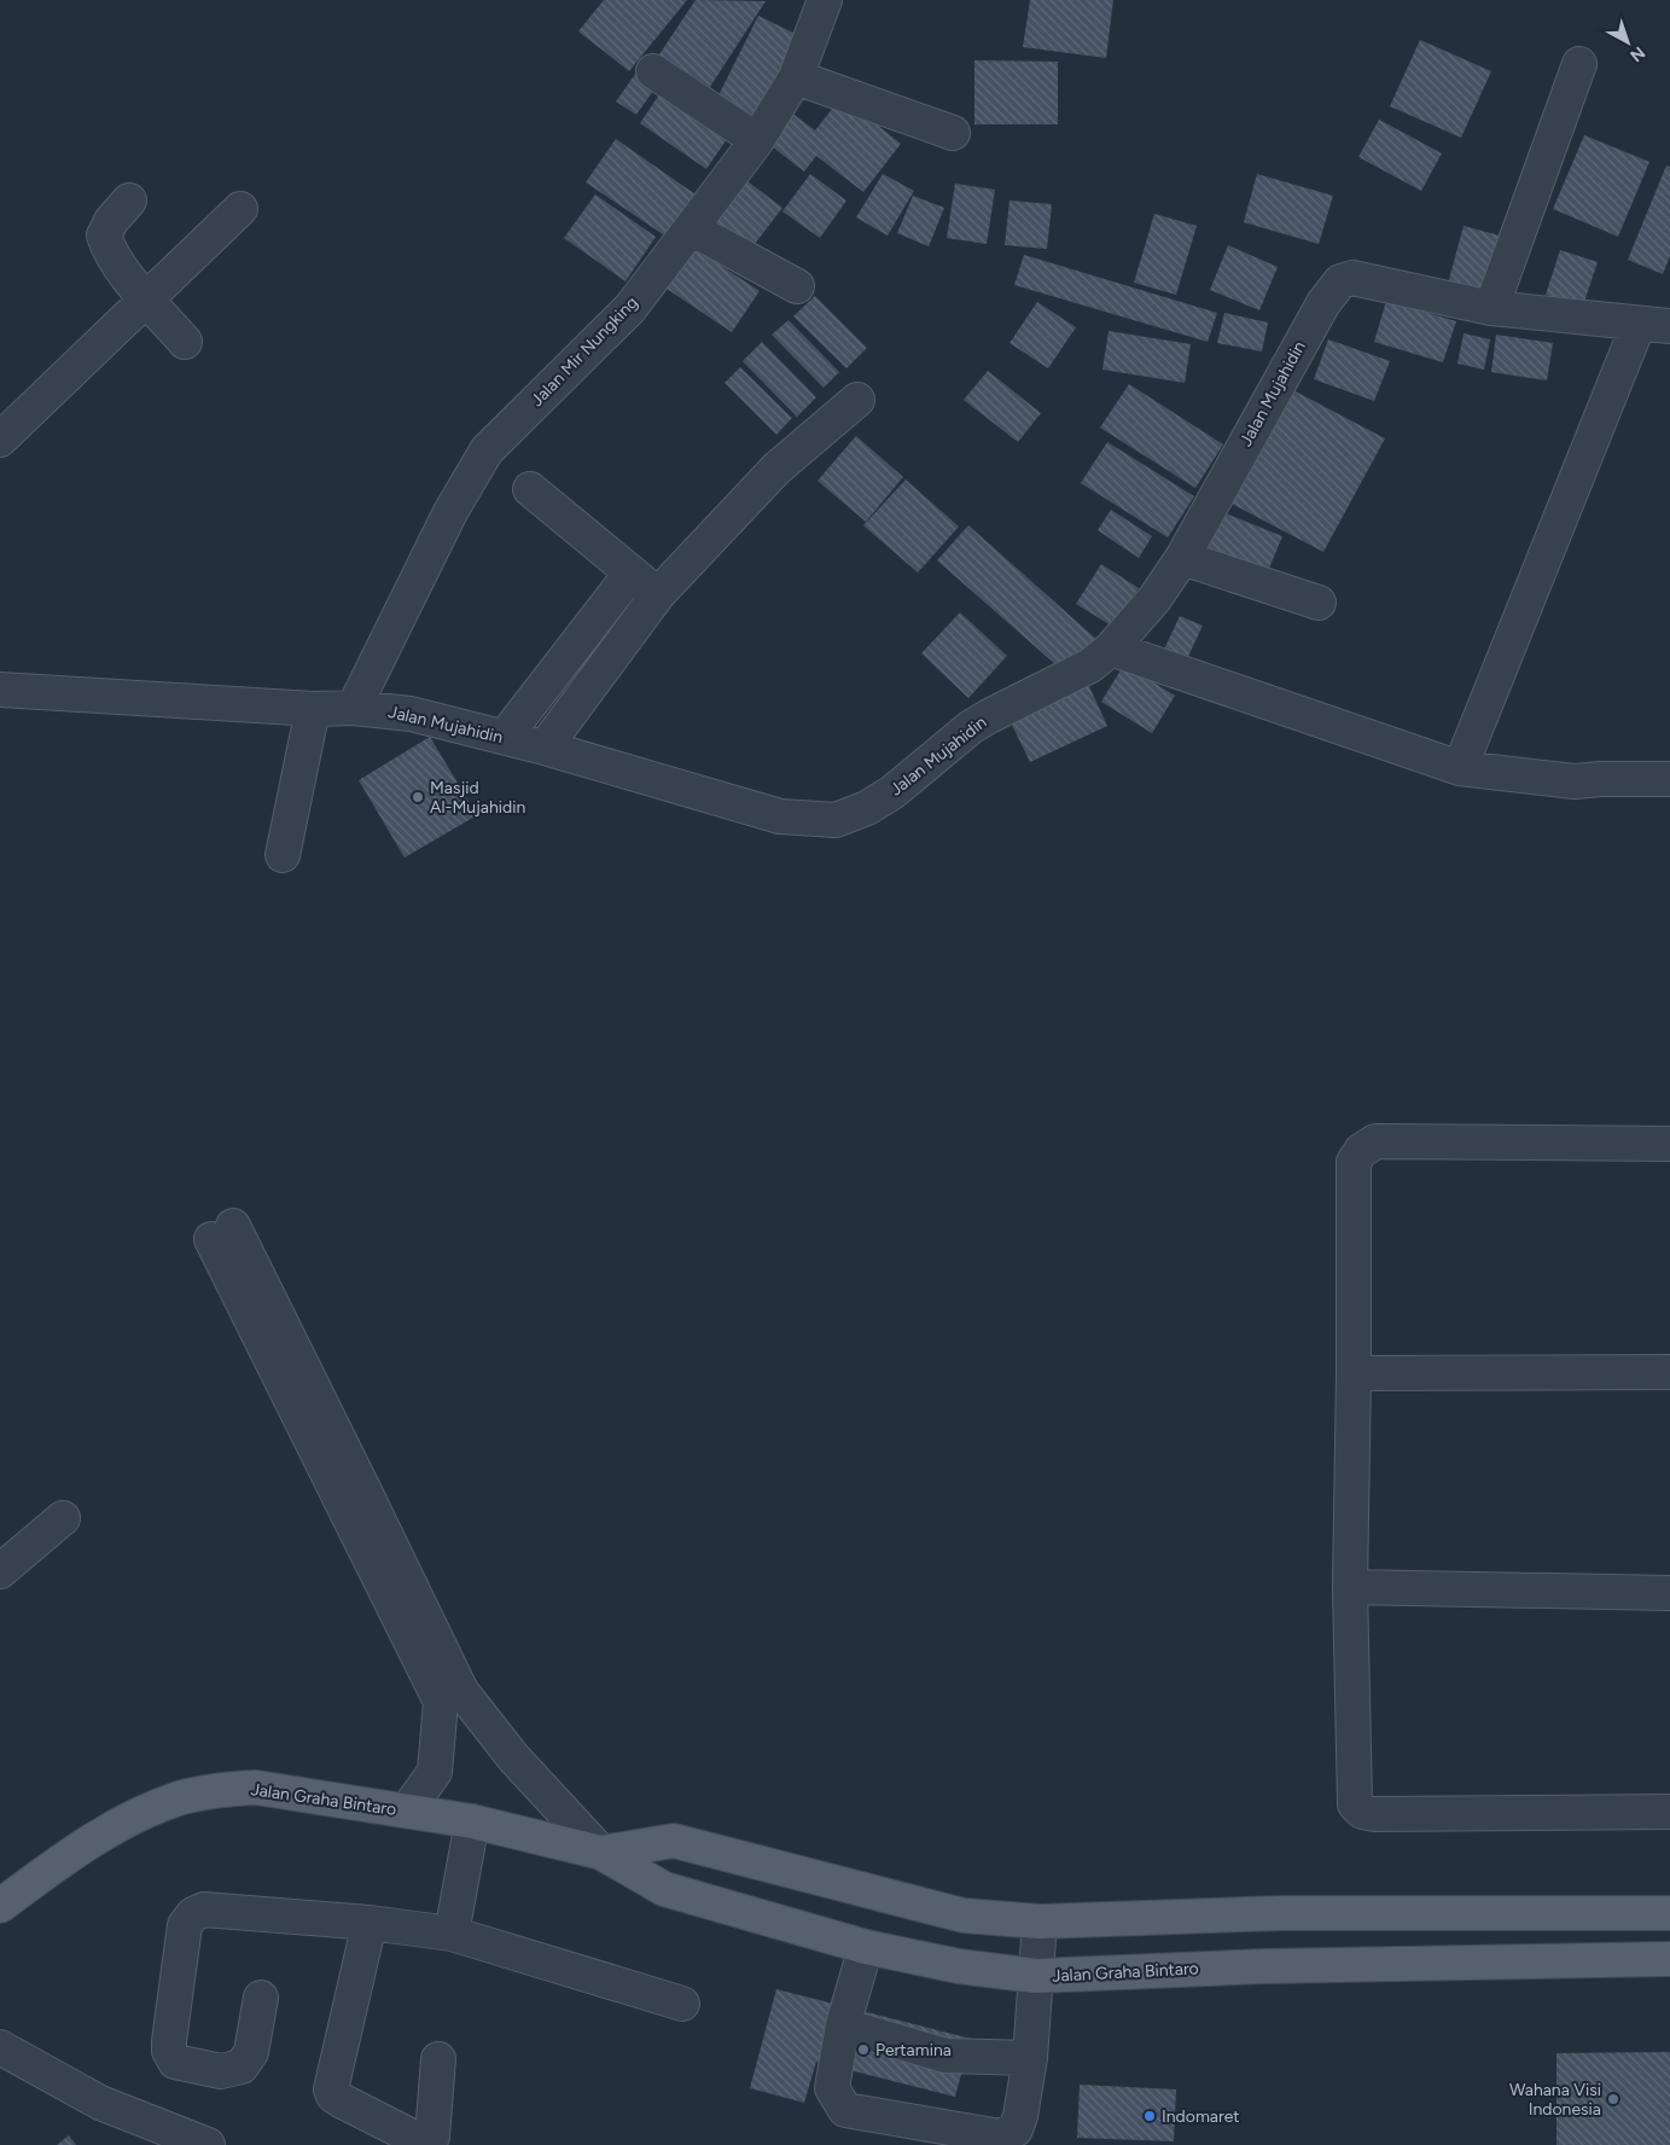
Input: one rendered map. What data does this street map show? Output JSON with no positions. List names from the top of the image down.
{
  "streets": {
    "main road": ["Jalan Graha Bintaro"],
    "street": ["Jalan Mir Nungking", "Jalan Mujahidin"]
  },
  "crossings": [
    ["Jalan Mir Nungking", "Jalan Mujahidin"]
  ],
  "places": [
    "Masjid Al-Mujahidin",
    "Pertamina",
    "Wahana Visi Indonesia",
    "Indomaret"
  ],
  "north": "bottom right"
}
